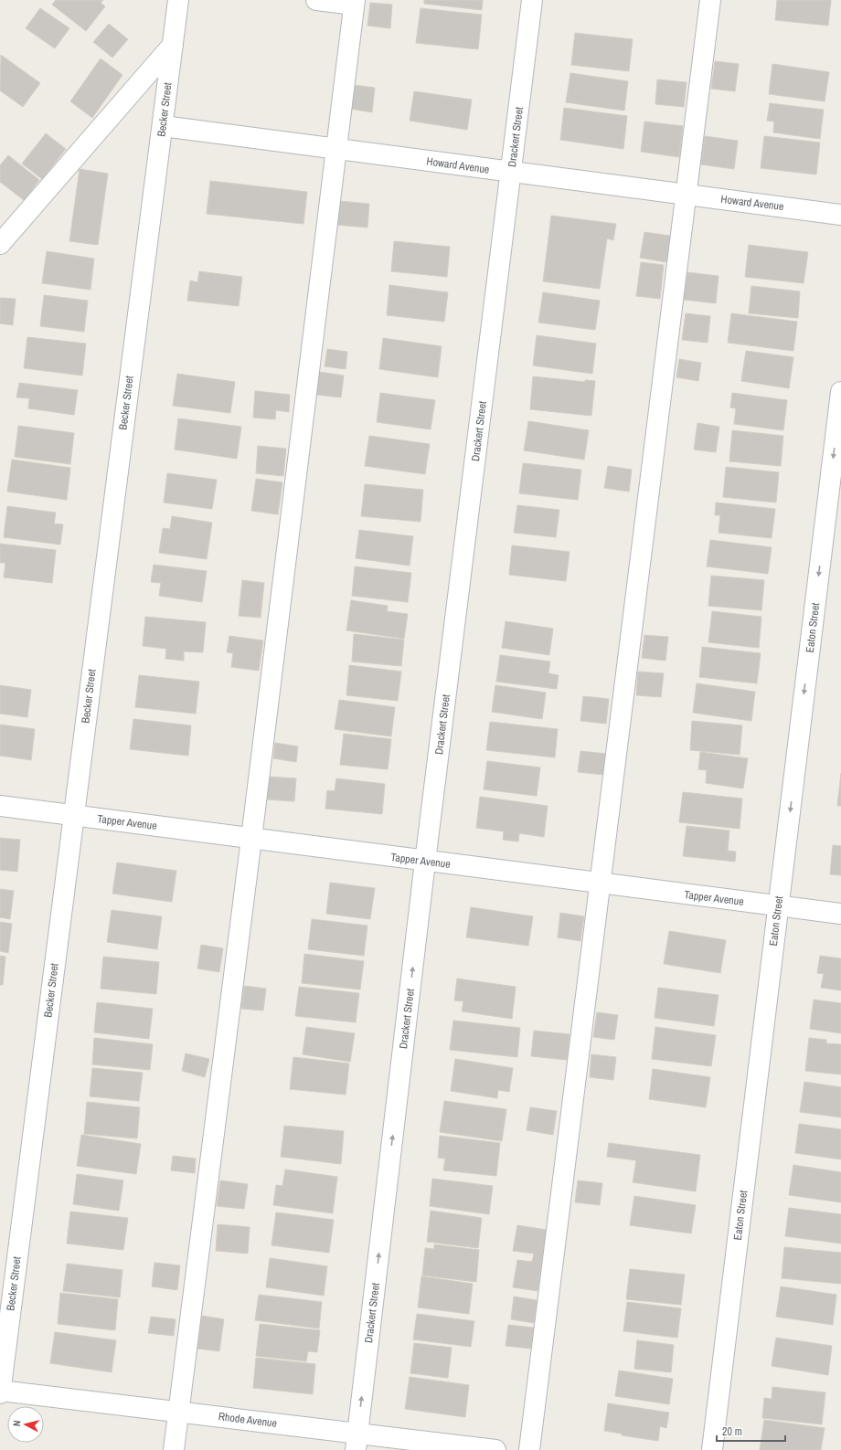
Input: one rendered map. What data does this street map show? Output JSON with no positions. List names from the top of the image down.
{
  "streets": {
    "street": [
      "Becker Street",
      "Drackert Street",
      "Howard Avenue",
      "Eaton Street",
      "Tapper Avenue",
      "Rhode Avenue"
    ]
  },
  "crossings": [
    ["Becker Street", "Howard Avenue"],
    ["Becker Street", "Tapper Avenue"],
    ["Becker Street", "Rhode Avenue"],
    ["Drackert Street", "Howard Avenue"],
    ["Drackert Street", "Tapper Avenue"],
    ["Drackert Street", "Rhode Avenue"],
    ["Eaton Street", "Tapper Avenue"]
  ],
  "scale_bar": "20 m",
  "north": "left"
}
